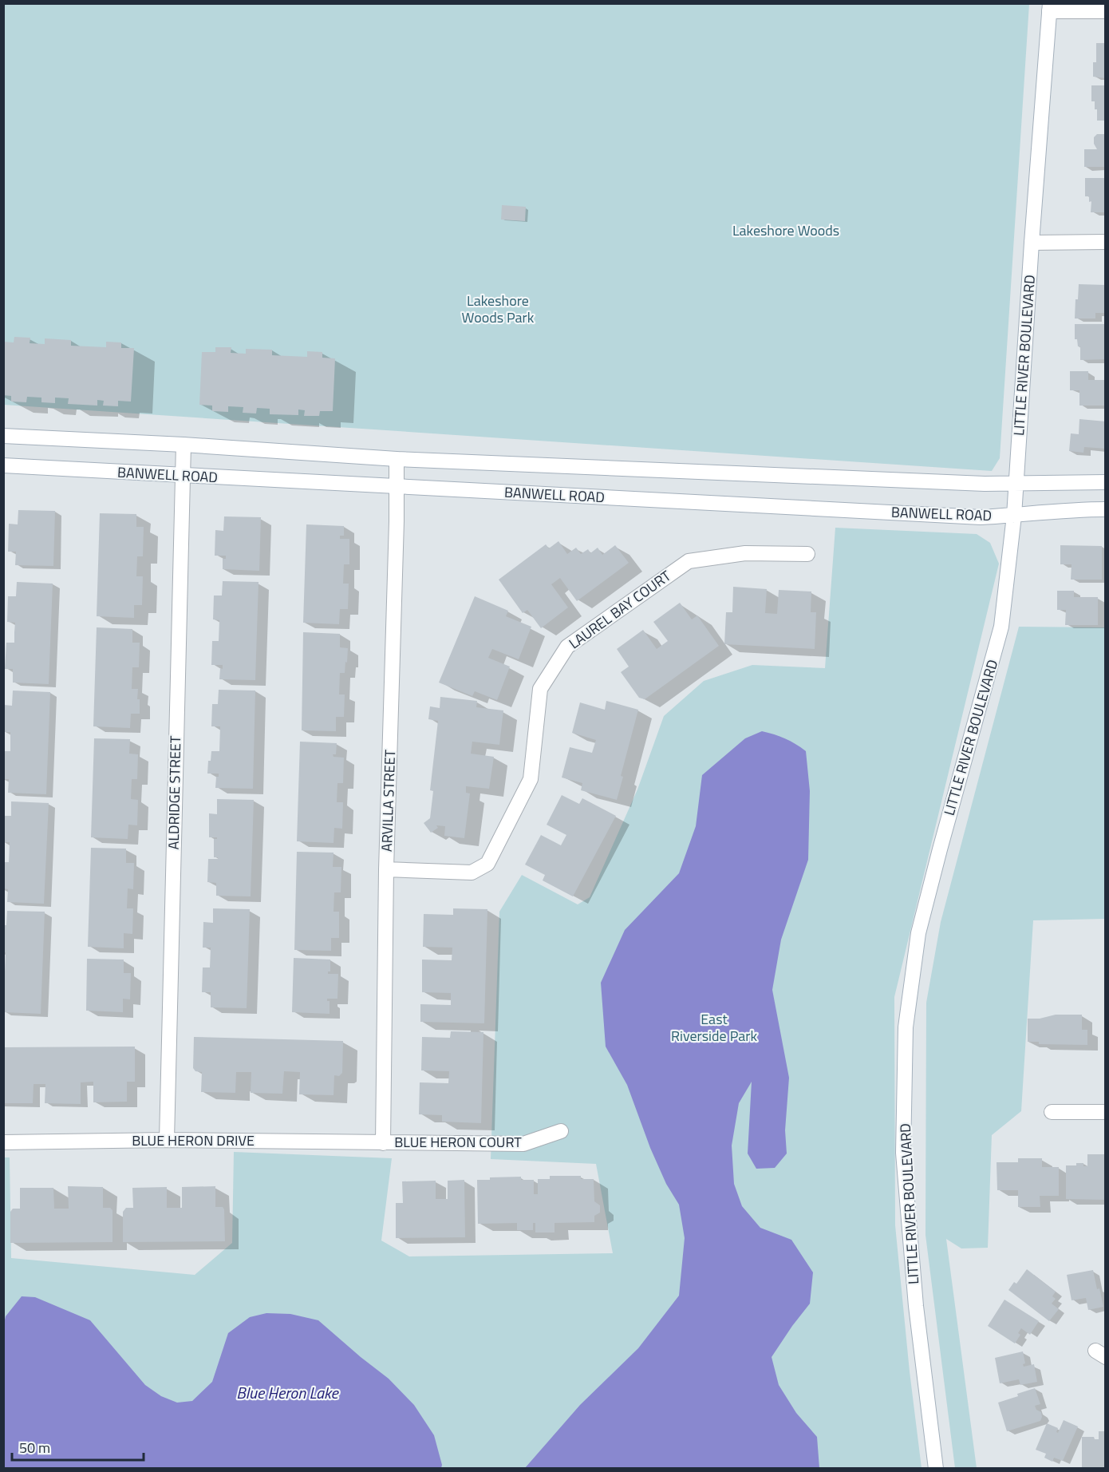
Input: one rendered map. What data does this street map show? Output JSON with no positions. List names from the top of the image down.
{
  "streets": {
    "street": [
      "LITTLE RIVER BOULEVARD",
      "BANWELL ROAD",
      "LAUREL BAY COURT",
      "ALDRIDGE STREET",
      "ARVILLA STREET",
      "BLUE HERON DRIVE",
      "BLUE HERON COURT"
    ]
  },
  "crossings": [
    ["LITTLE RIVER BOULEVARD", "BANWELL ROAD"],
    ["BANWELL ROAD", "ALDRIDGE STREET"],
    ["BANWELL ROAD", "ARVILLA STREET"],
    ["LAUREL BAY COURT", "ARVILLA STREET"],
    ["ALDRIDGE STREET", "BLUE HERON DRIVE"],
    ["ARVILLA STREET", "BLUE HERON DRIVE"],
    ["ARVILLA STREET", "BLUE HERON COURT"],
    ["BLUE HERON DRIVE", "BLUE HERON COURT"]
  ],
  "water": ["Blue Heron Lake"],
  "parks": ["Lakeshore Woods", "Lakeshore Woods Park", "East Riverside Park"],
  "scale_bar": "50 m"
}
